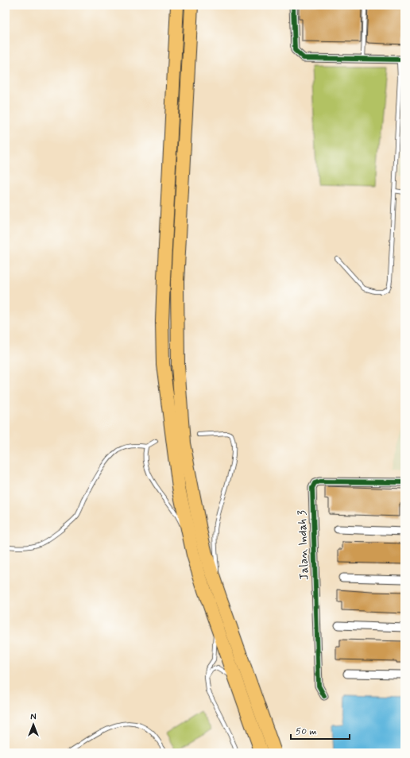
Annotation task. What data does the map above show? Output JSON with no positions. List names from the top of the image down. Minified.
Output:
{"streets":{"street":["Jalan Indah 3"]},"scale_bar":"50 m","north":"top"}
